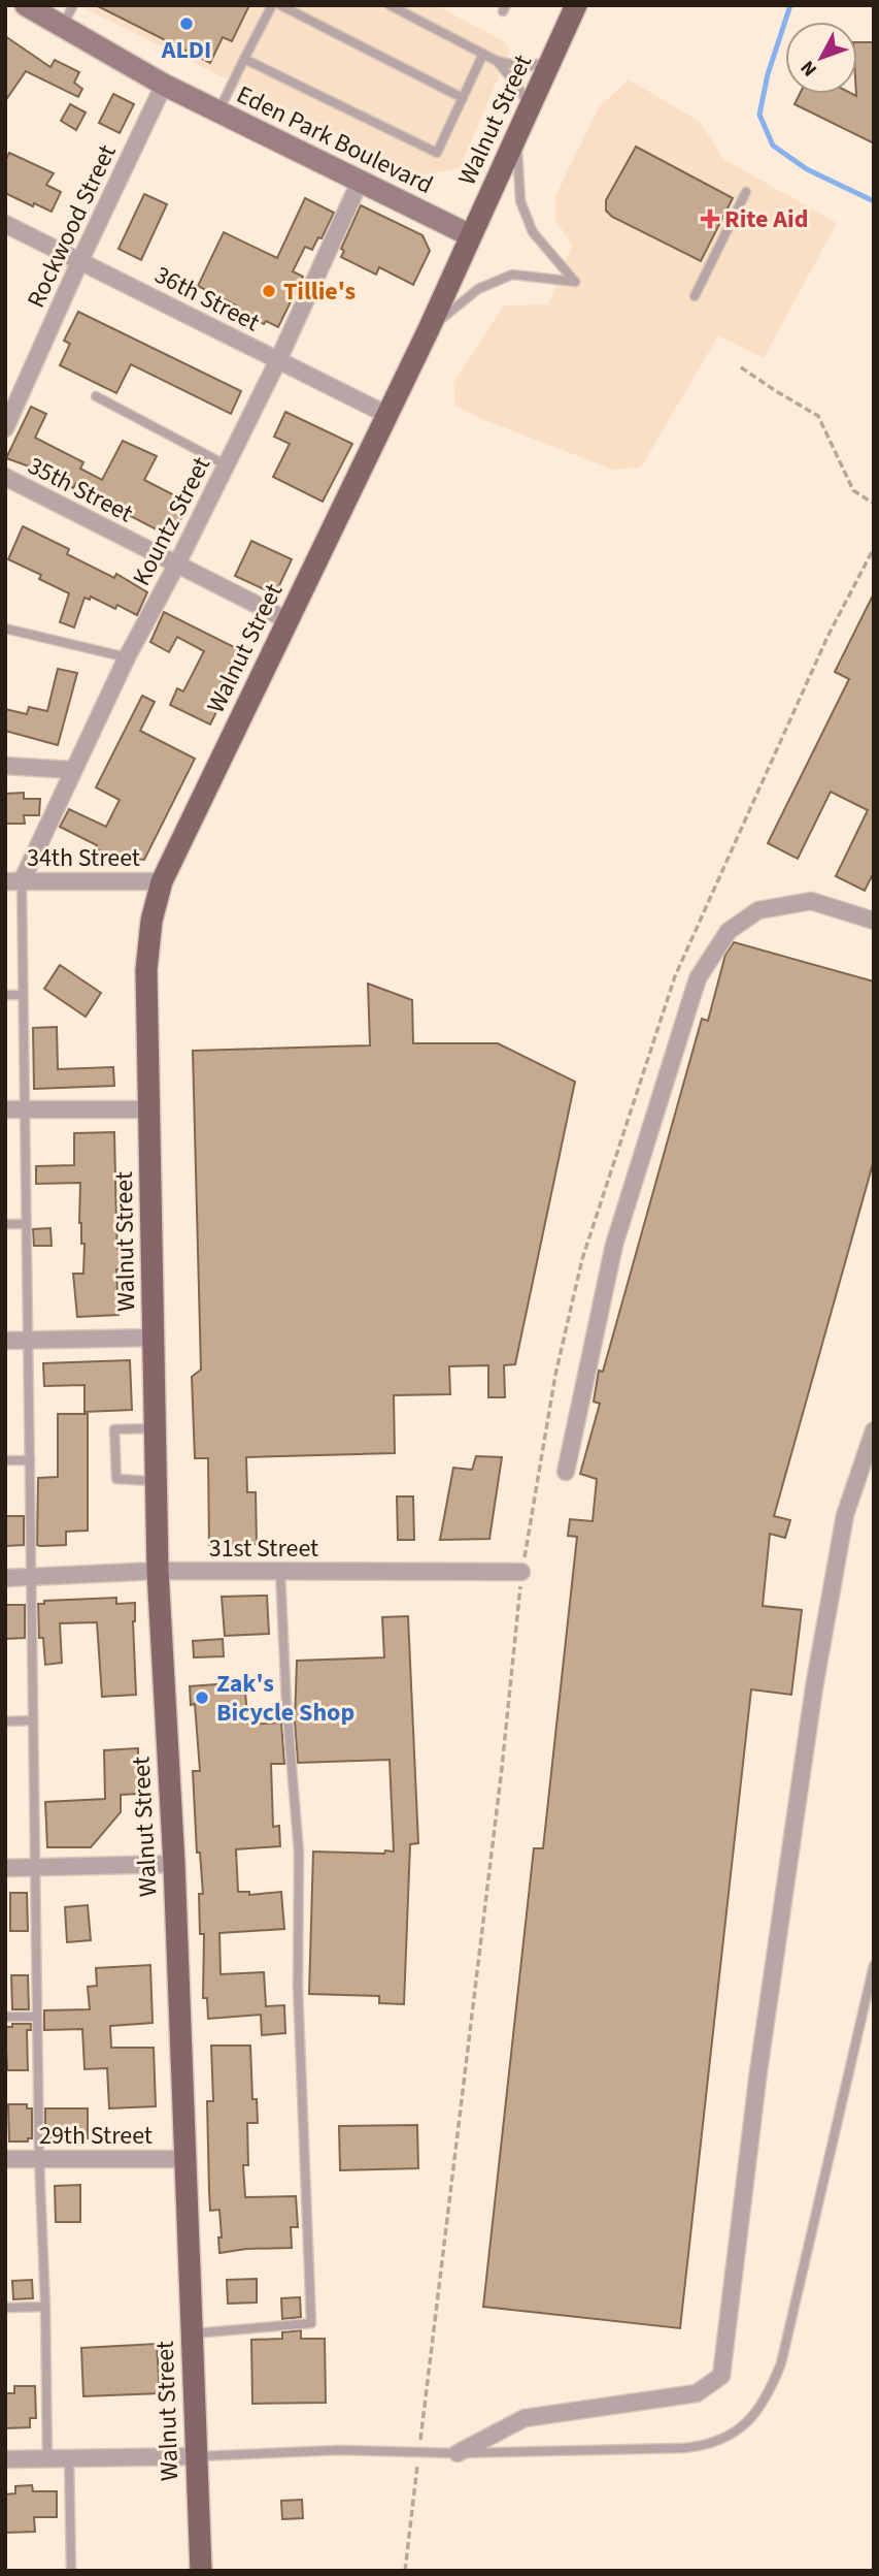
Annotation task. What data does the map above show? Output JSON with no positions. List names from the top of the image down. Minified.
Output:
{"streets":{"main road":["Walnut Street","Eden Park Boulevard"],"street":["Rockwood Street","36th Street","35th Street","Kountz Street","34th Street","31st Street","29th Street"]},"crossings":[["Walnut Street","Eden Park Boulevard"],["Walnut Street","36th Street"],["Walnut Street","35th Street"],["Walnut Street","34th Street"],["Walnut Street","31st Street"],["Walnut Street","29th Street"],["Eden Park Boulevard","Rockwood Street"],["Eden Park Boulevard","Kountz Street"],["Rockwood Street","36th Street"],["36th Street","Kountz Street"],["35th Street","Kountz Street"],["Kountz Street","34th Street"]],"places":{"other":["ALDI","Tillie's","Zak's Bicycle Shop"],"health":["Rite Aid"]},"north":"bottom left"}
